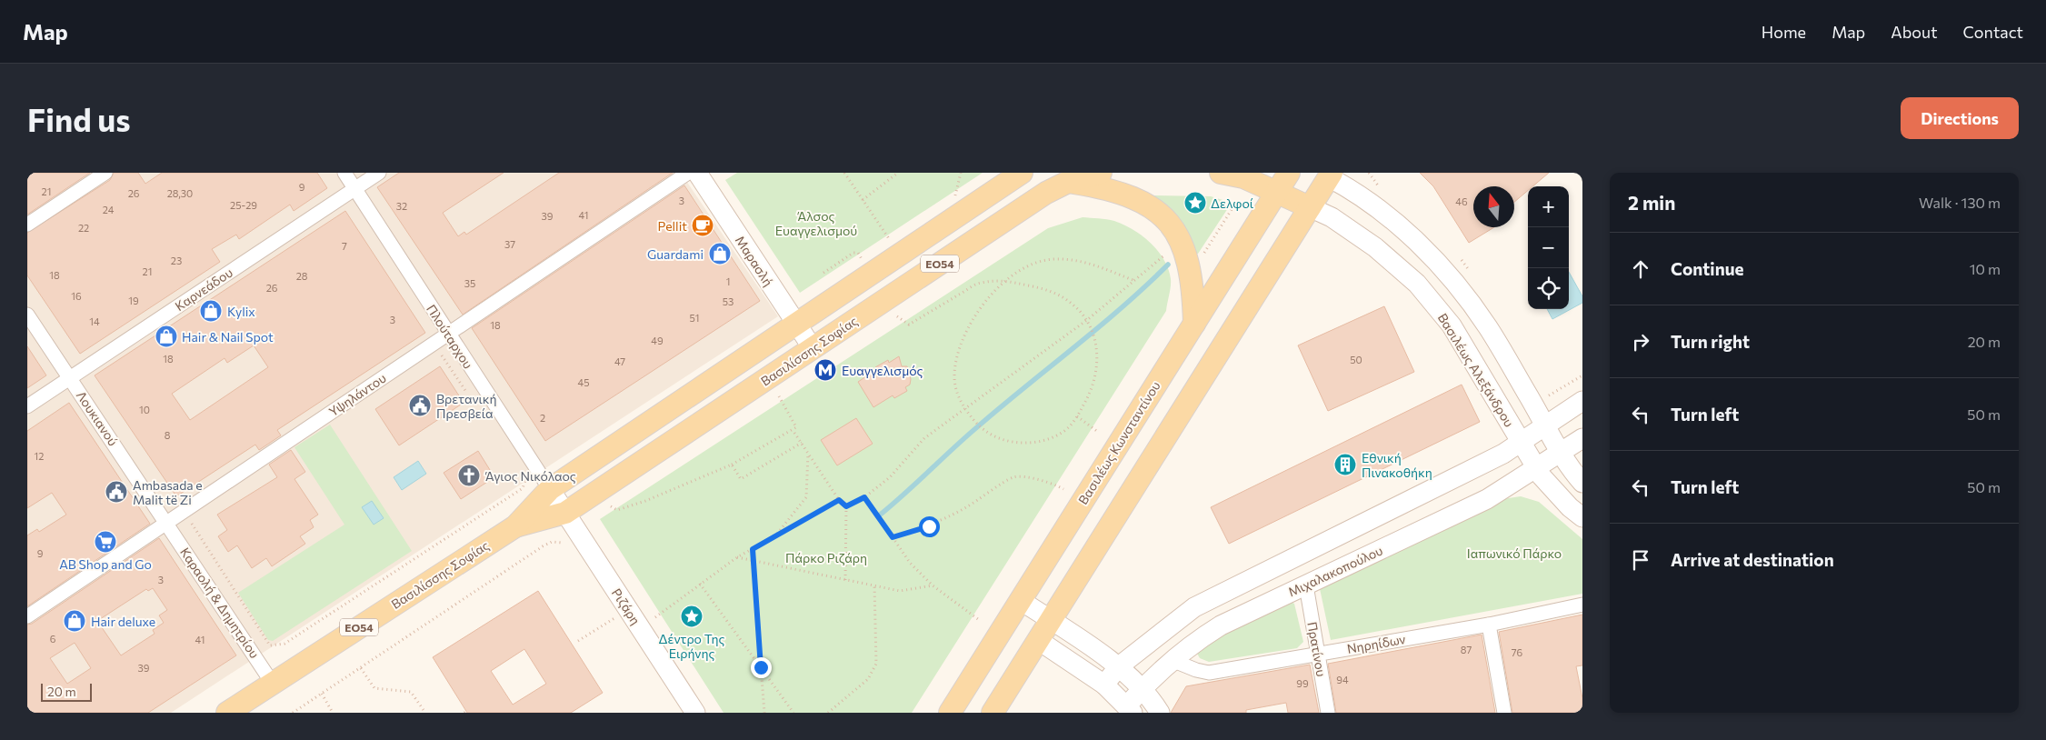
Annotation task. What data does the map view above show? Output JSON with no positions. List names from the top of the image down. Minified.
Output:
{"streets":{"main road":["Μαρασλή","ΕΟ54","Βασιλίσσης Σοφίας","Βασιλέως Αλεξάνδρου","Βασιλέως Κωνσταντίνου","Μιχαλακοπούλου","Ριζάρη"],"street":["Καρνεάδου","Πλούταρχου","Υψηλάντου","Λουκιανού","Καραολή & Δημητρίου","Νηρηίδων","Πρατίνου"]},"crossings":[["Μαρασλή","Βασιλίσσης Σοφίας"],["Καρνεάδου","Πλούταρχου"],["Καρνεάδου","Λουκιανού"],["Πλούταρχου","Βασιλίσσης Σοφίας"],["Πλούταρχου","Υψηλάντου"],["Πλούταρχου","Ριζάρη"],["Βασιλίσσης Σοφίας","Καραολή & Δημητρίου"],["Βασιλίσσης Σοφίας","Ριζάρη"],["Βασιλέως Αλεξάνδρου","Μιχαλακοπούλου"],["Υψηλάντου","Λουκιανού"],["Υψηλάντου","Καραολή & Δημητρίου"],["Λουκιανού","Καραολή & Δημητρίου"],["Μιχαλακοπούλου","Νηρηίδων"],["Μιχαλακοπούλου","Πρατίνου"],["Νηρηίδων","Πρατίνου"]],"parks":["Άλσος Ευαγγελισμού","Ιαπωνικό Πάρκο","Πάρκο Ριζάρη"],"places":{"place":["Δελφοί","Δέντρο Της Ειρήνης"],"cafe":["Pellit"],"shop":["Guardami","Kylix","Hair & Nail Spot","Hair deluxe"],"metro station":["Ευαγγελισμός"],"public building":["Βρετανική Πρεσβεία","Ambasada e Malit të Zi"],"building":["Εθνική Πινακοθήκη"],"church":["Άγιος Νικόλαος"],"supermarket":["AB Shop and Go"]},"house_numbers":["9","21","26","28,30","3","46","25-29","32","24","41","39","22","37","7","23","21","18","28","1","35","26","16","19","53","51","3","14","18","49","18","50","47","45","10","2","8","12","9","3","6","41","87","76","39","94","99"],"scale_bar":"20 m","north":"top","page":{"header":"Map","nav":["Home","Map","About","Contact"],"buttons":"Directions","title":"Find us","heading":["2 min","Walk · 130 m"],"map_buttons":["+","−"],"list":[["Continue","10 m"],["Turn right","20 m"],["Turn left","50 m"],["Turn left","50 m"],"Arrive at destination"],"scale":"20 m"}}
